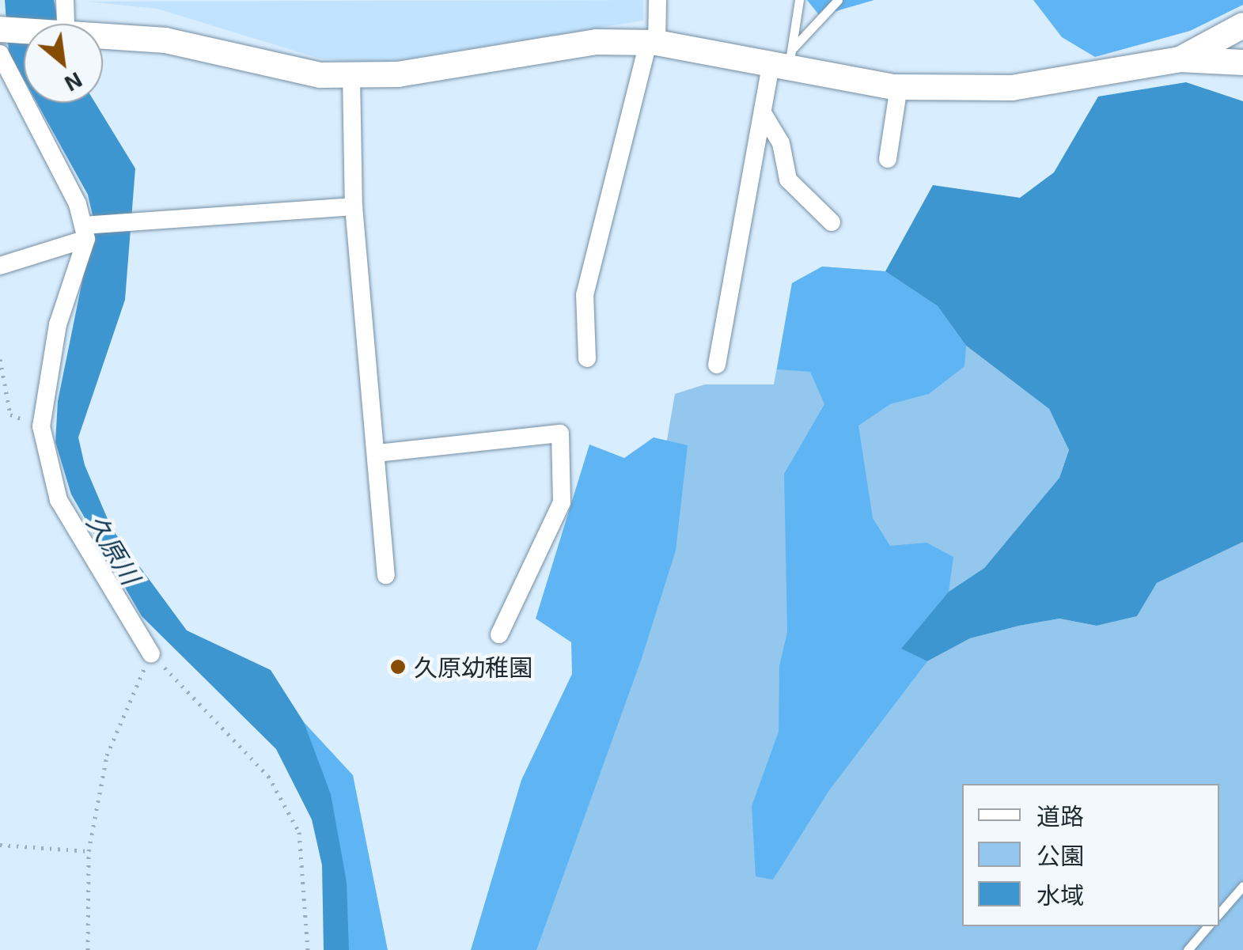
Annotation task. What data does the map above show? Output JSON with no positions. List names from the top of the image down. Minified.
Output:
{"water":["久原川"],"places":["久原幼稚園"],"legend":["道路","公園","水域"],"north":"bottom right"}
